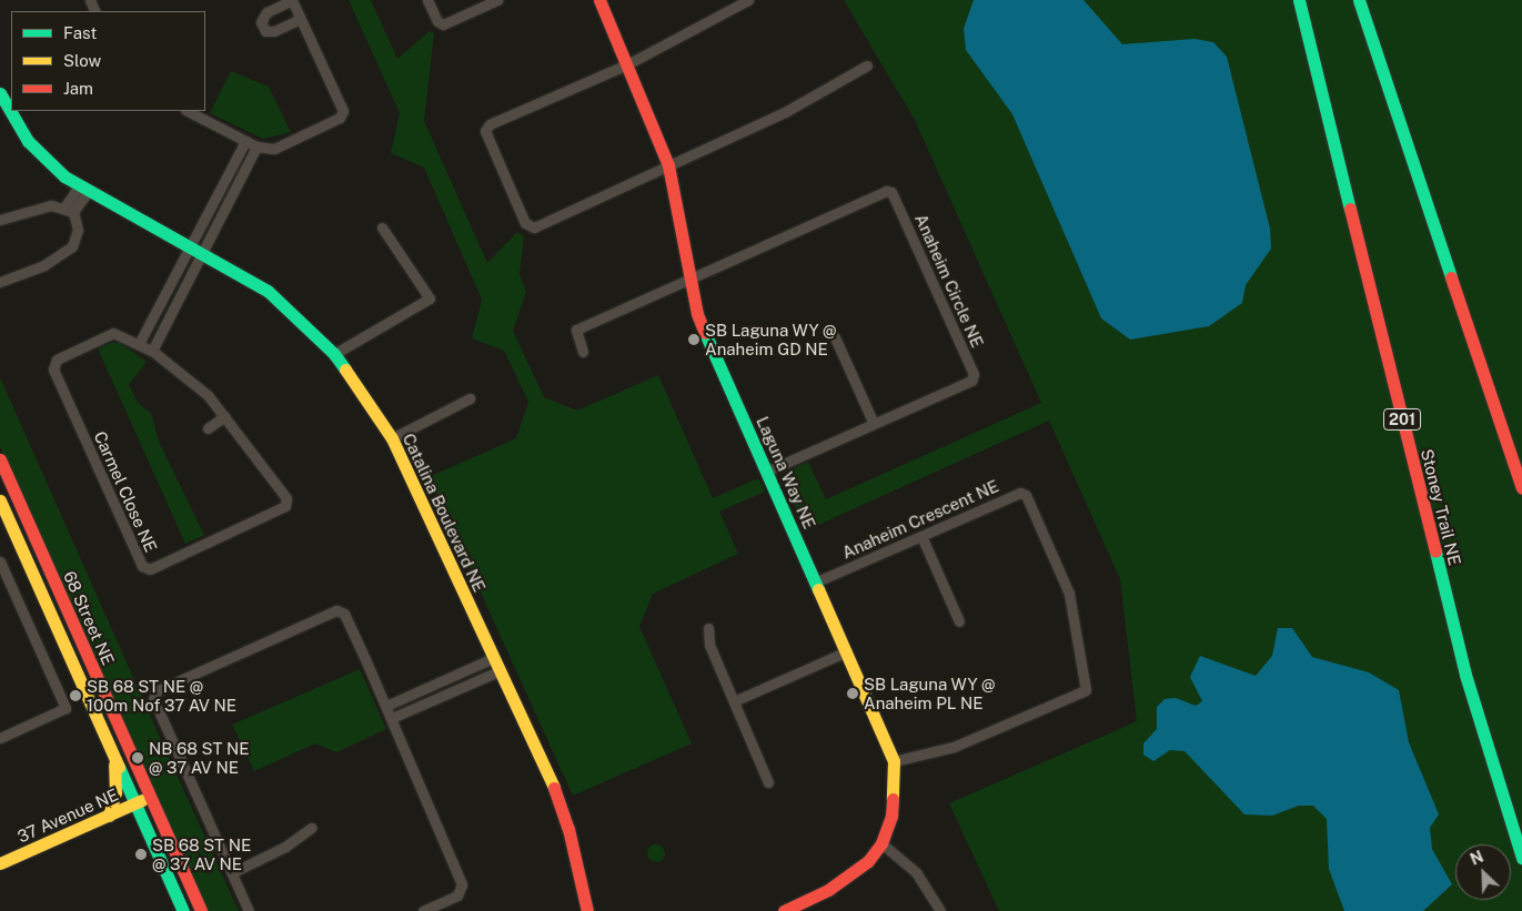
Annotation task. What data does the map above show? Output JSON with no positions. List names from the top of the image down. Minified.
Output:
{"streets":{"main road":["201","Laguna Way NE","Stoney Trail NE","Catalina Boulevard NE","68 Street NE","37 Avenue NE"],"street":["Anaheim Circle NE","Carmel Close NE","Anaheim Crescent NE"]},"crossings":[["Anaheim Circle NE","Laguna Way NE"],["Laguna Way NE","Anaheim Crescent NE"],["68 Street NE","37 Avenue NE"]],"places":["SB Laguna WY @ Anaheim GD NE","SB Laguna WY @ Anaheim PL NE","SB 68 ST NE @ 100m Nof 37 AV NE","NB 68 ST NE @ 37 AV NE","SB 68 ST NE @ 37 AV NE"],"legend":["Fast","Slow","Jam"],"north":"top left"}
